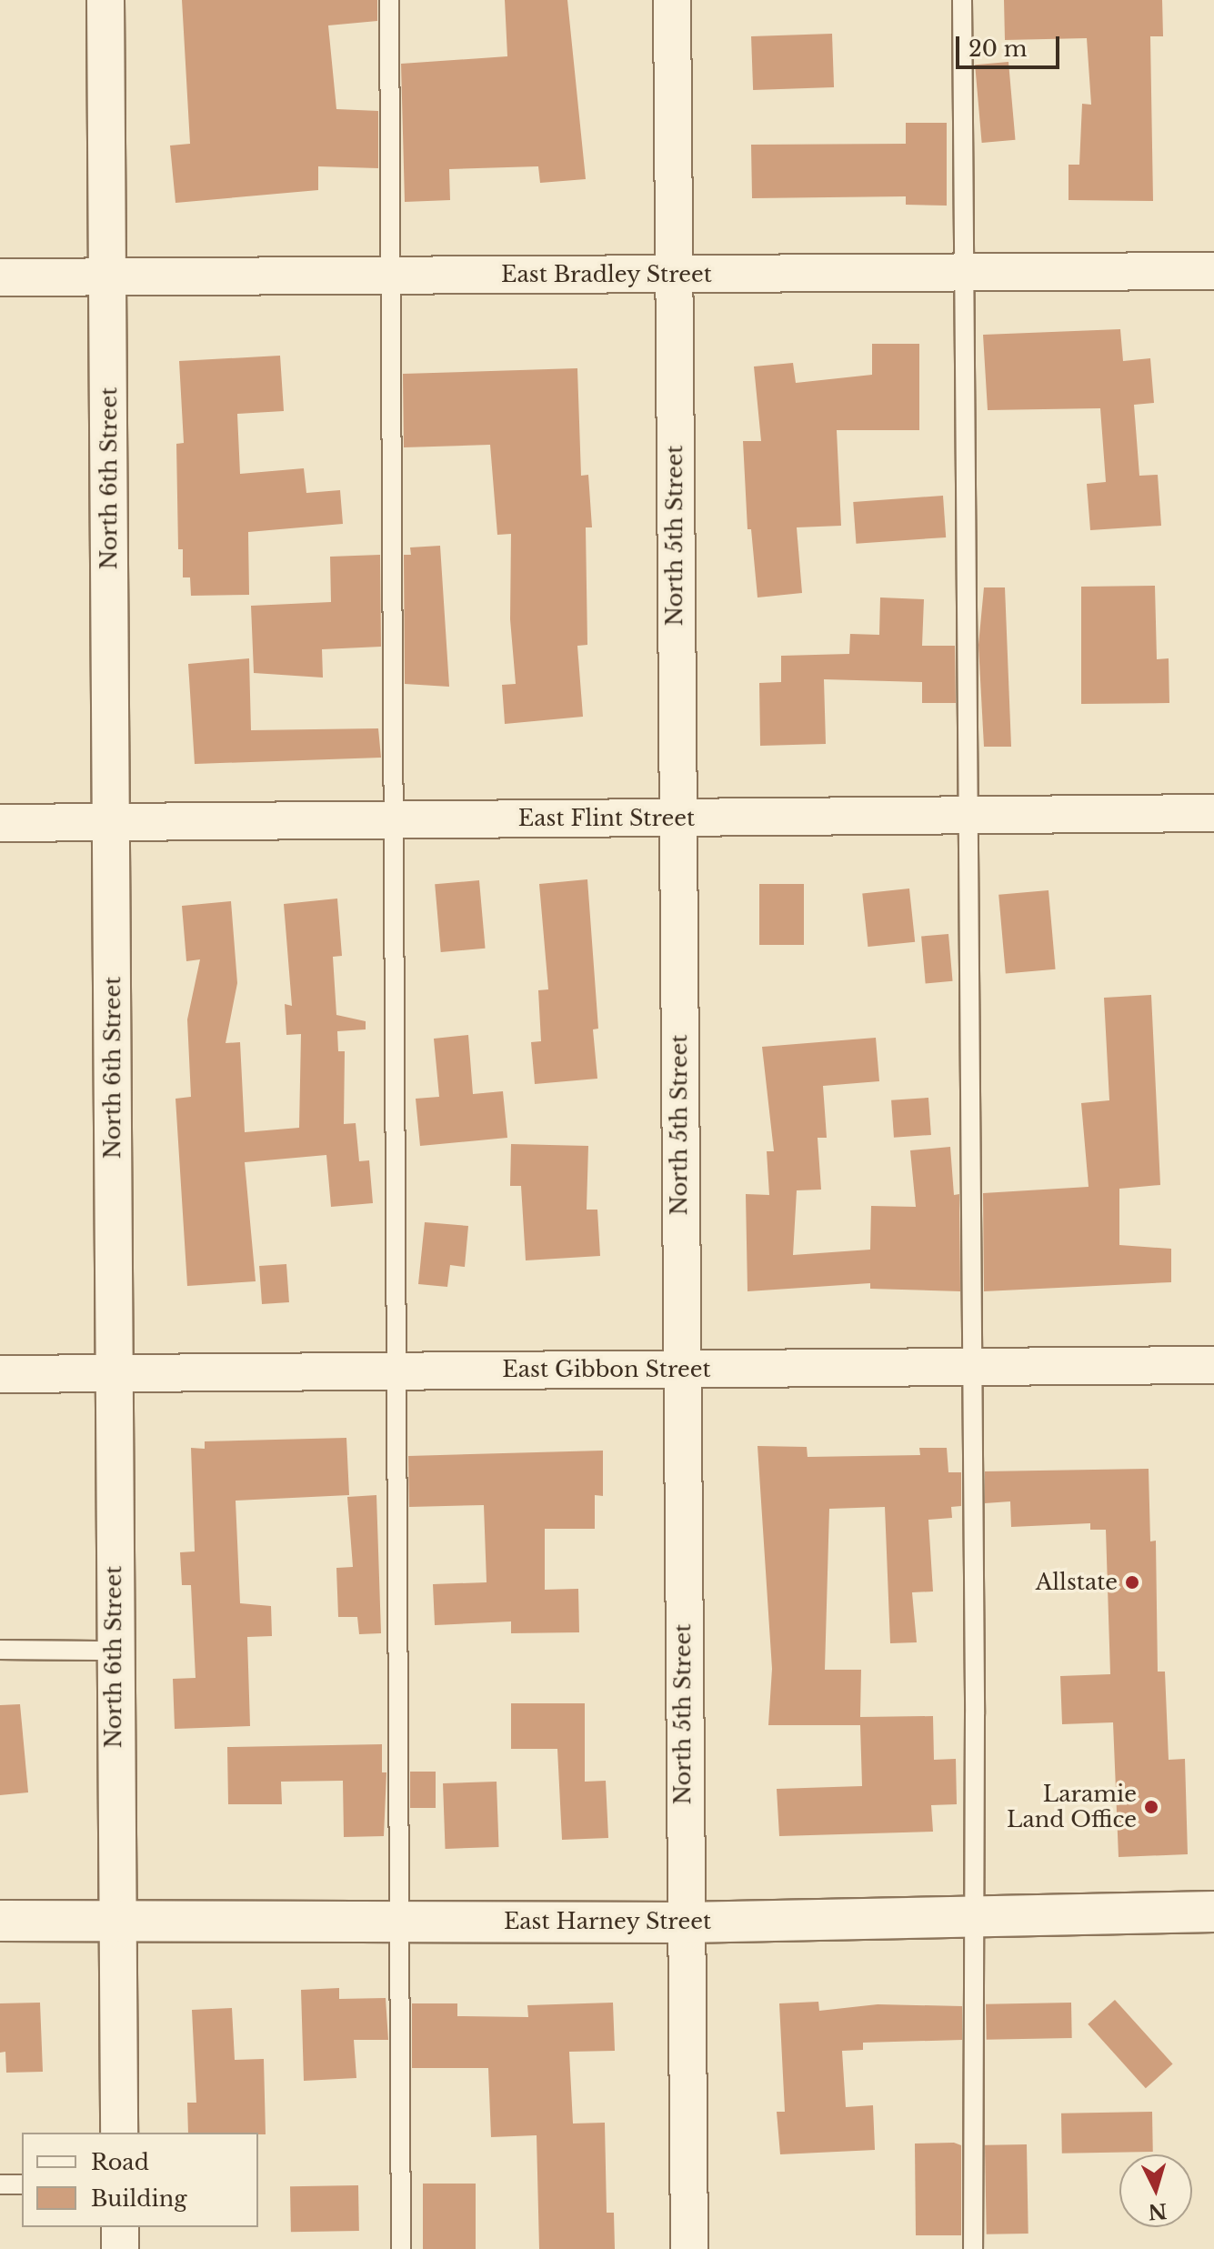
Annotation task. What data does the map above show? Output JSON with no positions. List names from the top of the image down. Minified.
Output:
{"streets":{"main road":["East Harney Street"],"street":["East Bradley Street","North 6th Street","North 5th Street","East Flint Street","East Gibbon Street"]},"crossings":[["East Bradley Street","North 6th Street"],["East Bradley Street","North 5th Street"],["North 6th Street","East Flint Street"],["North 6th Street","East Gibbon Street"],["North 6th Street","East Harney Street"],["North 5th Street","East Flint Street"],["North 5th Street","East Gibbon Street"],["North 5th Street","East Harney Street"]],"places":["Allstate","Laramie Land Office"],"legend":["Road","Building"],"scale_bar":"20 m","north":"bottom"}
